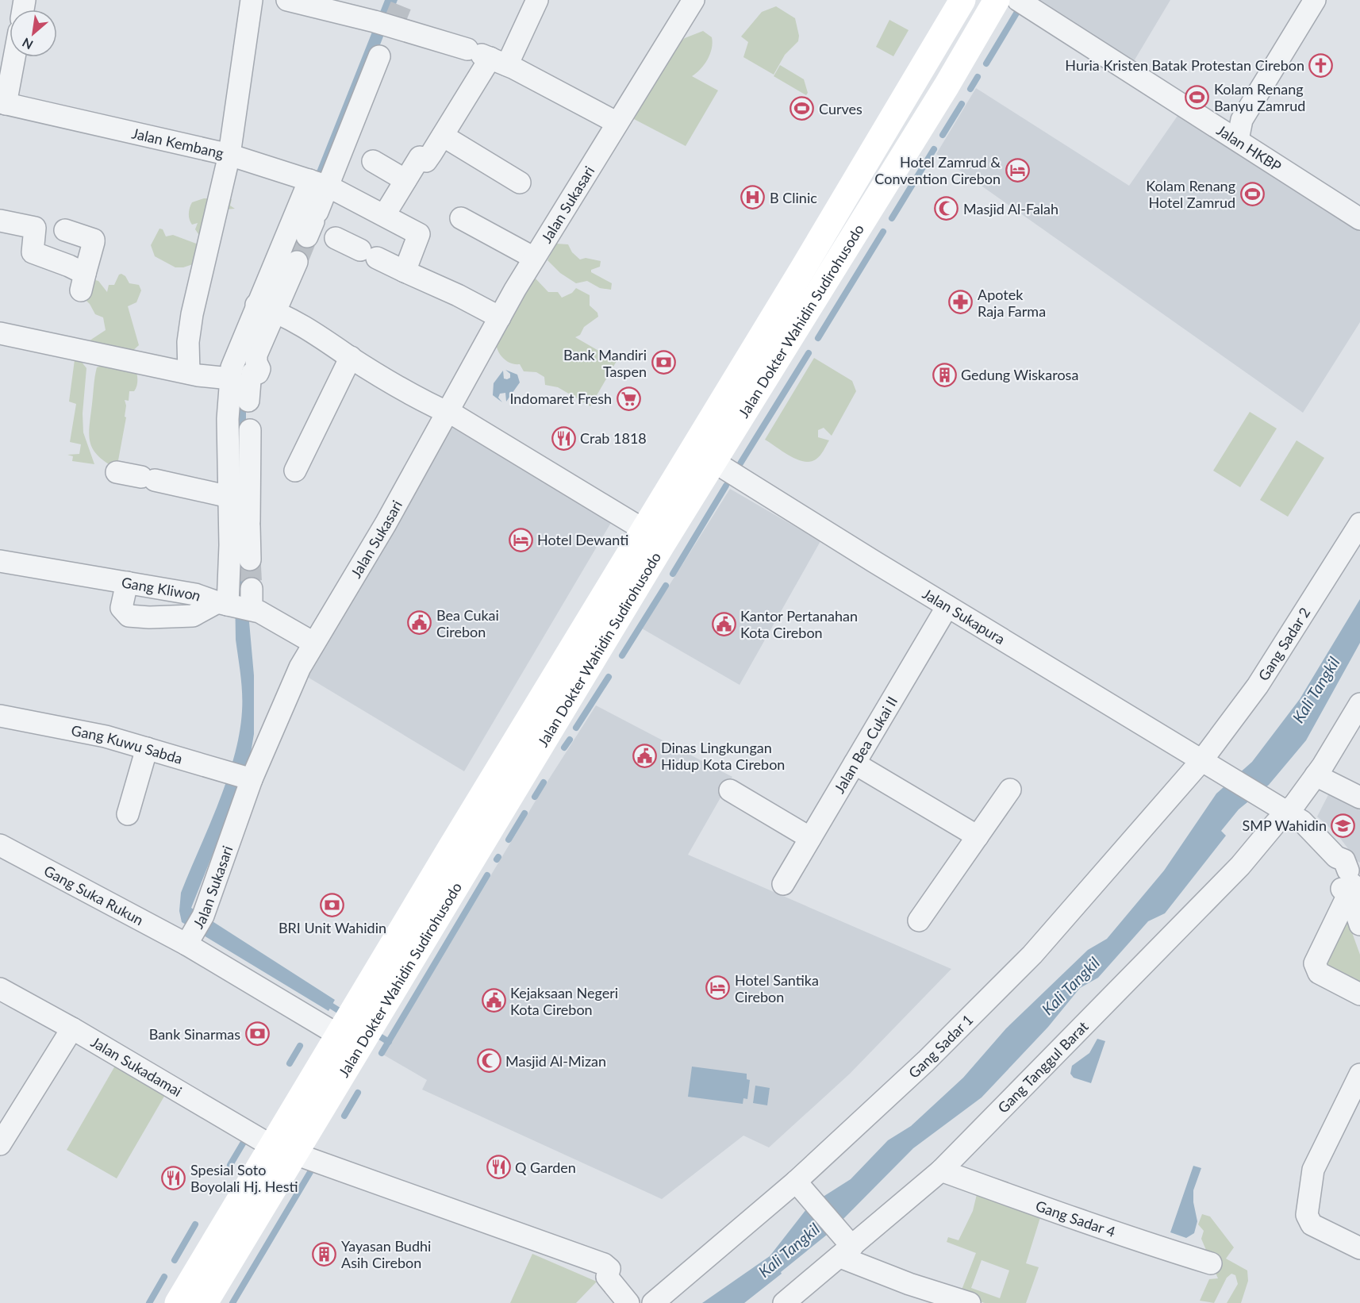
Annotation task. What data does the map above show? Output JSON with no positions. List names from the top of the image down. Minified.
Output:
{"streets":{"main road":["Jalan Dokter Wahidin Sudirohusodo"],"street":["Jalan Kembang","Jalan HKBP","Jalan Sukasari","Gang Kliwon","Jalan Sukapura","Gang Sadar 2","Gang Kuwu Sabda","Jalan Bea Cukai II","Gang Suka Rukun","Gang Sadar 1","Jalan Sukadamai","Gang Tanggul Barat","Gang Sadar 4"]},"crossings":[["Jalan Sukasari","Jalan Dokter Wahidin Sudirohusodo"],["Jalan Sukasari","Gang Kliwon"],["Jalan Sukasari","Gang Kuwu Sabda"],["Jalan Sukasari","Gang Suka Rukun"],["Jalan Dokter Wahidin Sudirohusodo","Jalan Sukapura"],["Jalan Dokter Wahidin Sudirohusodo","Jalan Sukadamai"],["Jalan Sukapura","Gang Sadar 2"],["Jalan Sukapura","Jalan Bea Cukai II"],["Jalan Sukapura","Gang Sadar 1"],["Jalan Sukapura","Gang Tanggul Barat"],["Gang Sadar 2","Gang Sadar 1"],["Gang Tanggul Barat","Gang Sadar 4"]],"water":["Kali Tangkil"],"places":{"church":["Huria Kristen Batak Protestan Cirebon"],"sports":["Kolam Renang Banyu Zamrud","Curves","Kolam Renang Hotel Zamrud"],"hotel":["Hotel Zamrud & Convention Cirebon","Hotel Dewanti","Hotel Santika Cirebon"],"hospital":["B Clinic"],"mosque":["Masjid Al-Falah","Masjid Al-Mizan"],"pharmacy":["Apotek Raja Farma"],"bank":["Bank Mandiri Taspen","BRI Unit Wahidin","Bank Sinarmas"],"building":["Gedung Wiskarosa","Yayasan Budhi Asih Cirebon"],"supermarket":["Indomaret Fresh"],"restaurant":["Crab 1818","Q Garden","Spesial Soto Boyolali Hj. Hesti"],"public building":["Bea Cukai Cirebon","Kantor Pertanahan Kota Cirebon","Dinas Lingkungan Hidup Kota Cirebon","Kejaksaan Negeri Kota Cirebon"],"school or university":["SMP Wahidin"]},"north":"bottom left"}
